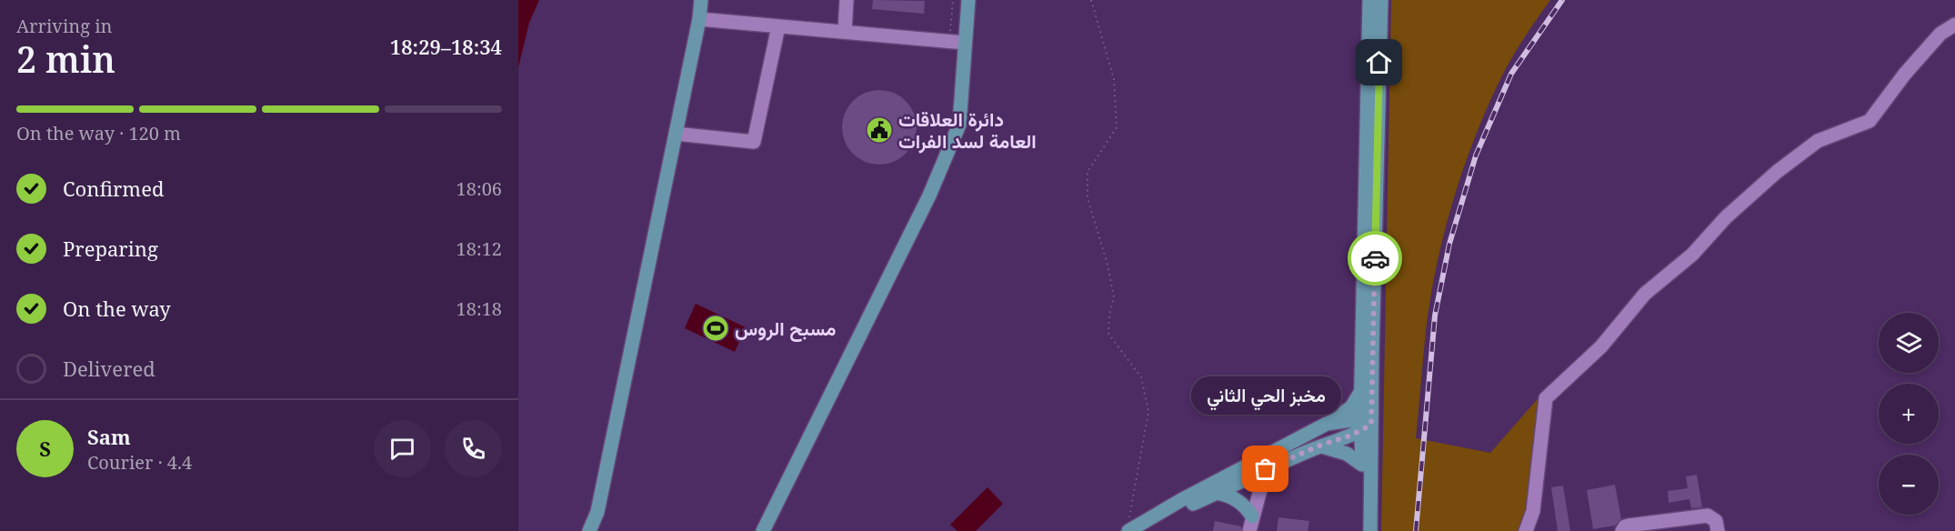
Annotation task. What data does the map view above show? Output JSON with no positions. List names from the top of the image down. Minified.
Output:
{"places":{"public building":["دائرة العلاقات العامة لسد الفرات"],"sports":["مسبح الروس"],"other":["مخبز الحي الثاني"]},"page":{"heading":["2 min","Arriving in","18:29–18:34"],"panel":["Sam","Courier · 4.4"],"bar":"On the way · 120 m","list":[["Confirmed","18:06"],["Preparing","18:12"],["On the way","18:18"],"Delivered"],"map_buttons":["+","−"],"bubble":"مخبز الحي الثاني","round":"S"}}
